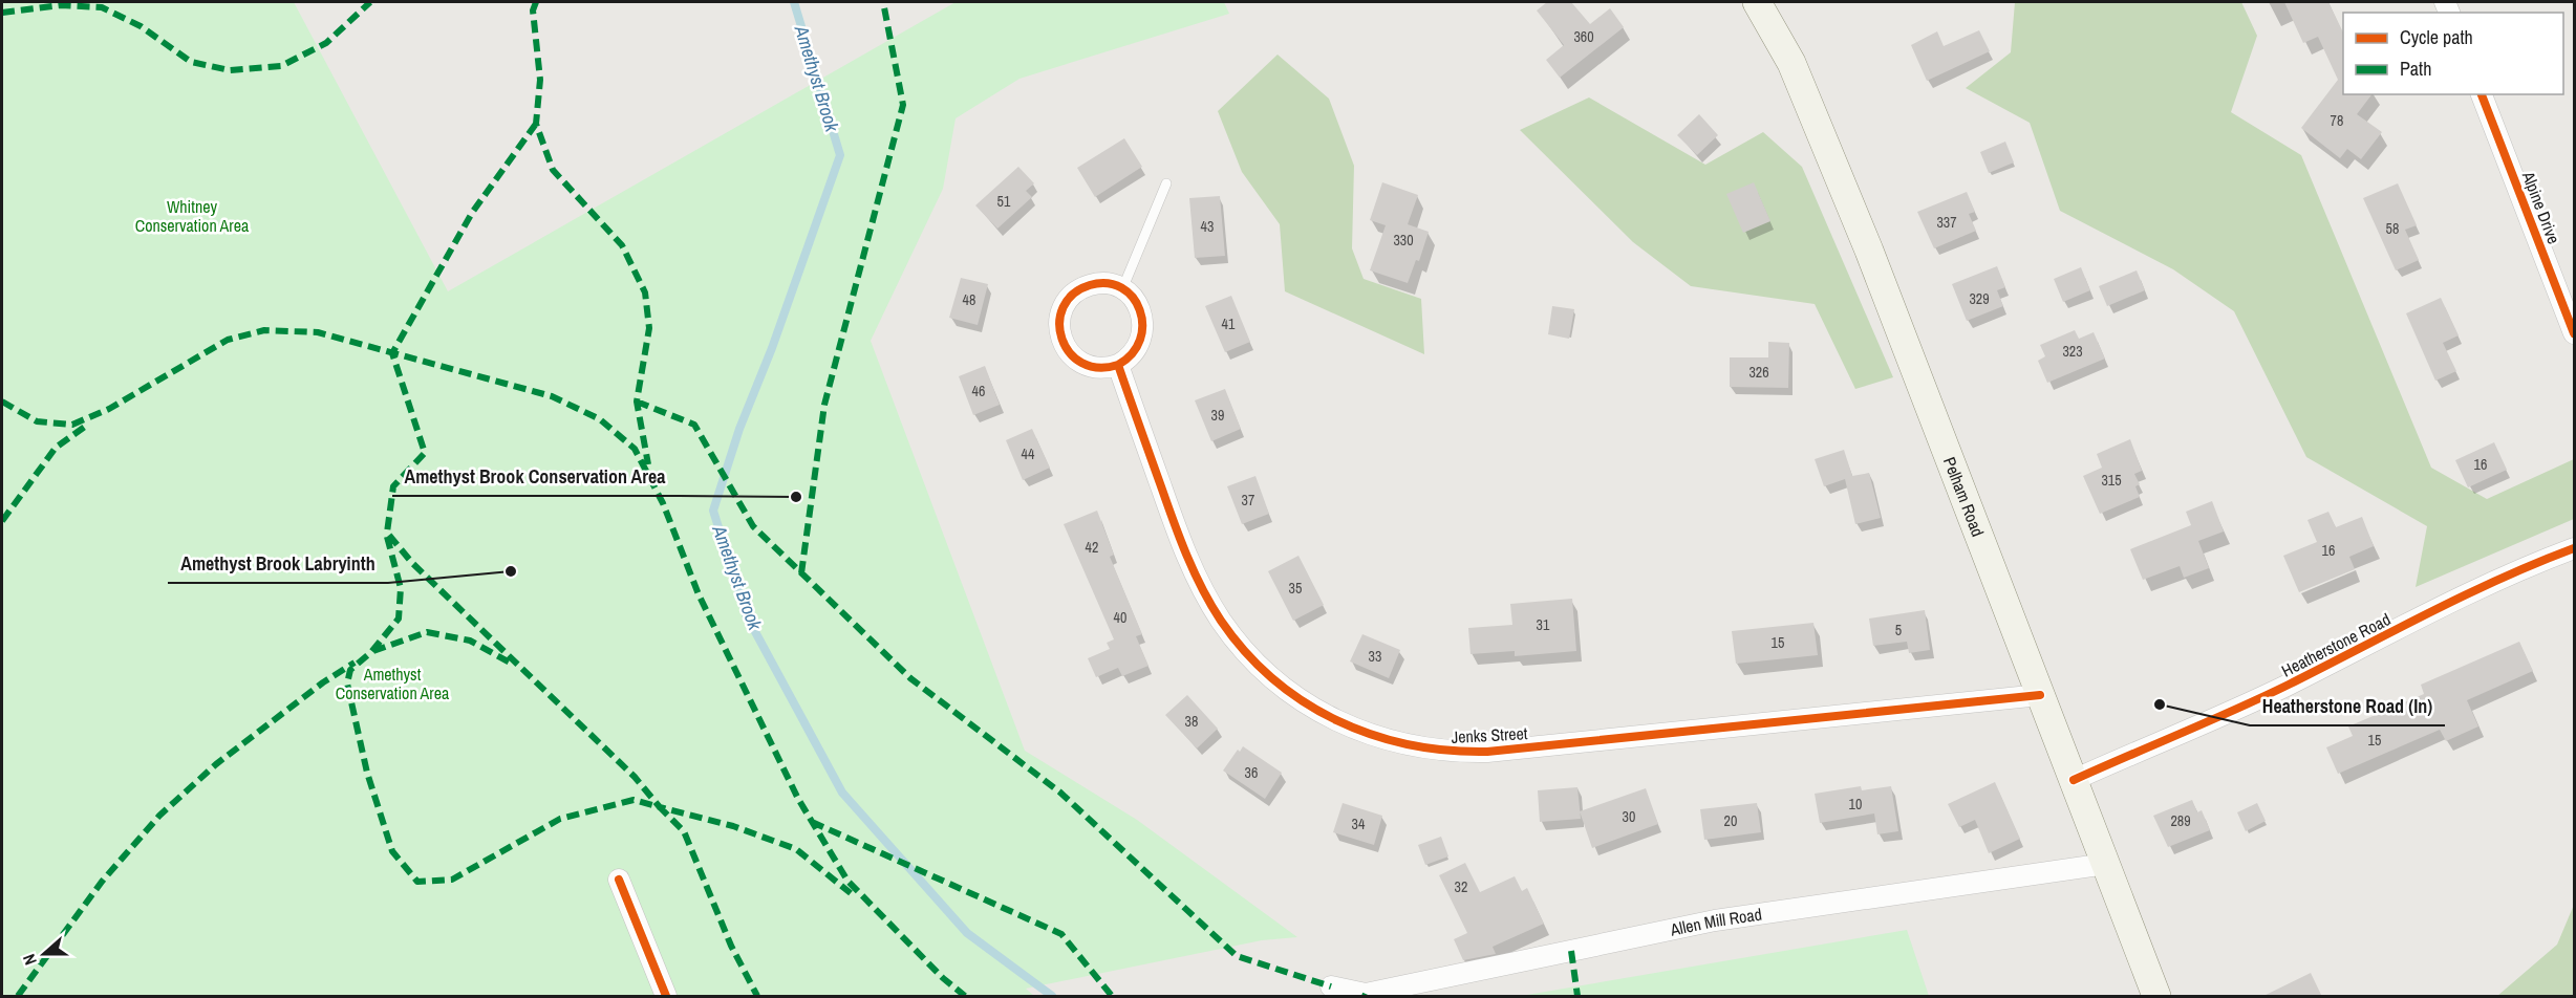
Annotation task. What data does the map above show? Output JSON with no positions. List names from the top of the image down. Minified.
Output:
{"streets":{"main road":["Pelham Road"],"street":["Alpine Drive","Heatherstone Road","Jenks Street","Allen Mill Road"]},"crossings":[["Pelham Road","Heatherstone Road"],["Pelham Road","Jenks Street"],["Pelham Road","Allen Mill Road"]],"water":["Amethyst Brook"],"parks":["Whitney Conservation Area","Amethyst Conservation Area"],"places":["Amethyst Brook Conservation Area","Amethyst Brook Labryinth","Heatherstone Road (In)"],"house_numbers":["360","78","51","337","43","58","330","329","48","41","323","326","46","39","44","16","315","37","42","16","35","40","31","5","15","33","38","15","36","10","30","20","289","34","32"],"legend":["Cycle path","Path"],"north":"left"}
